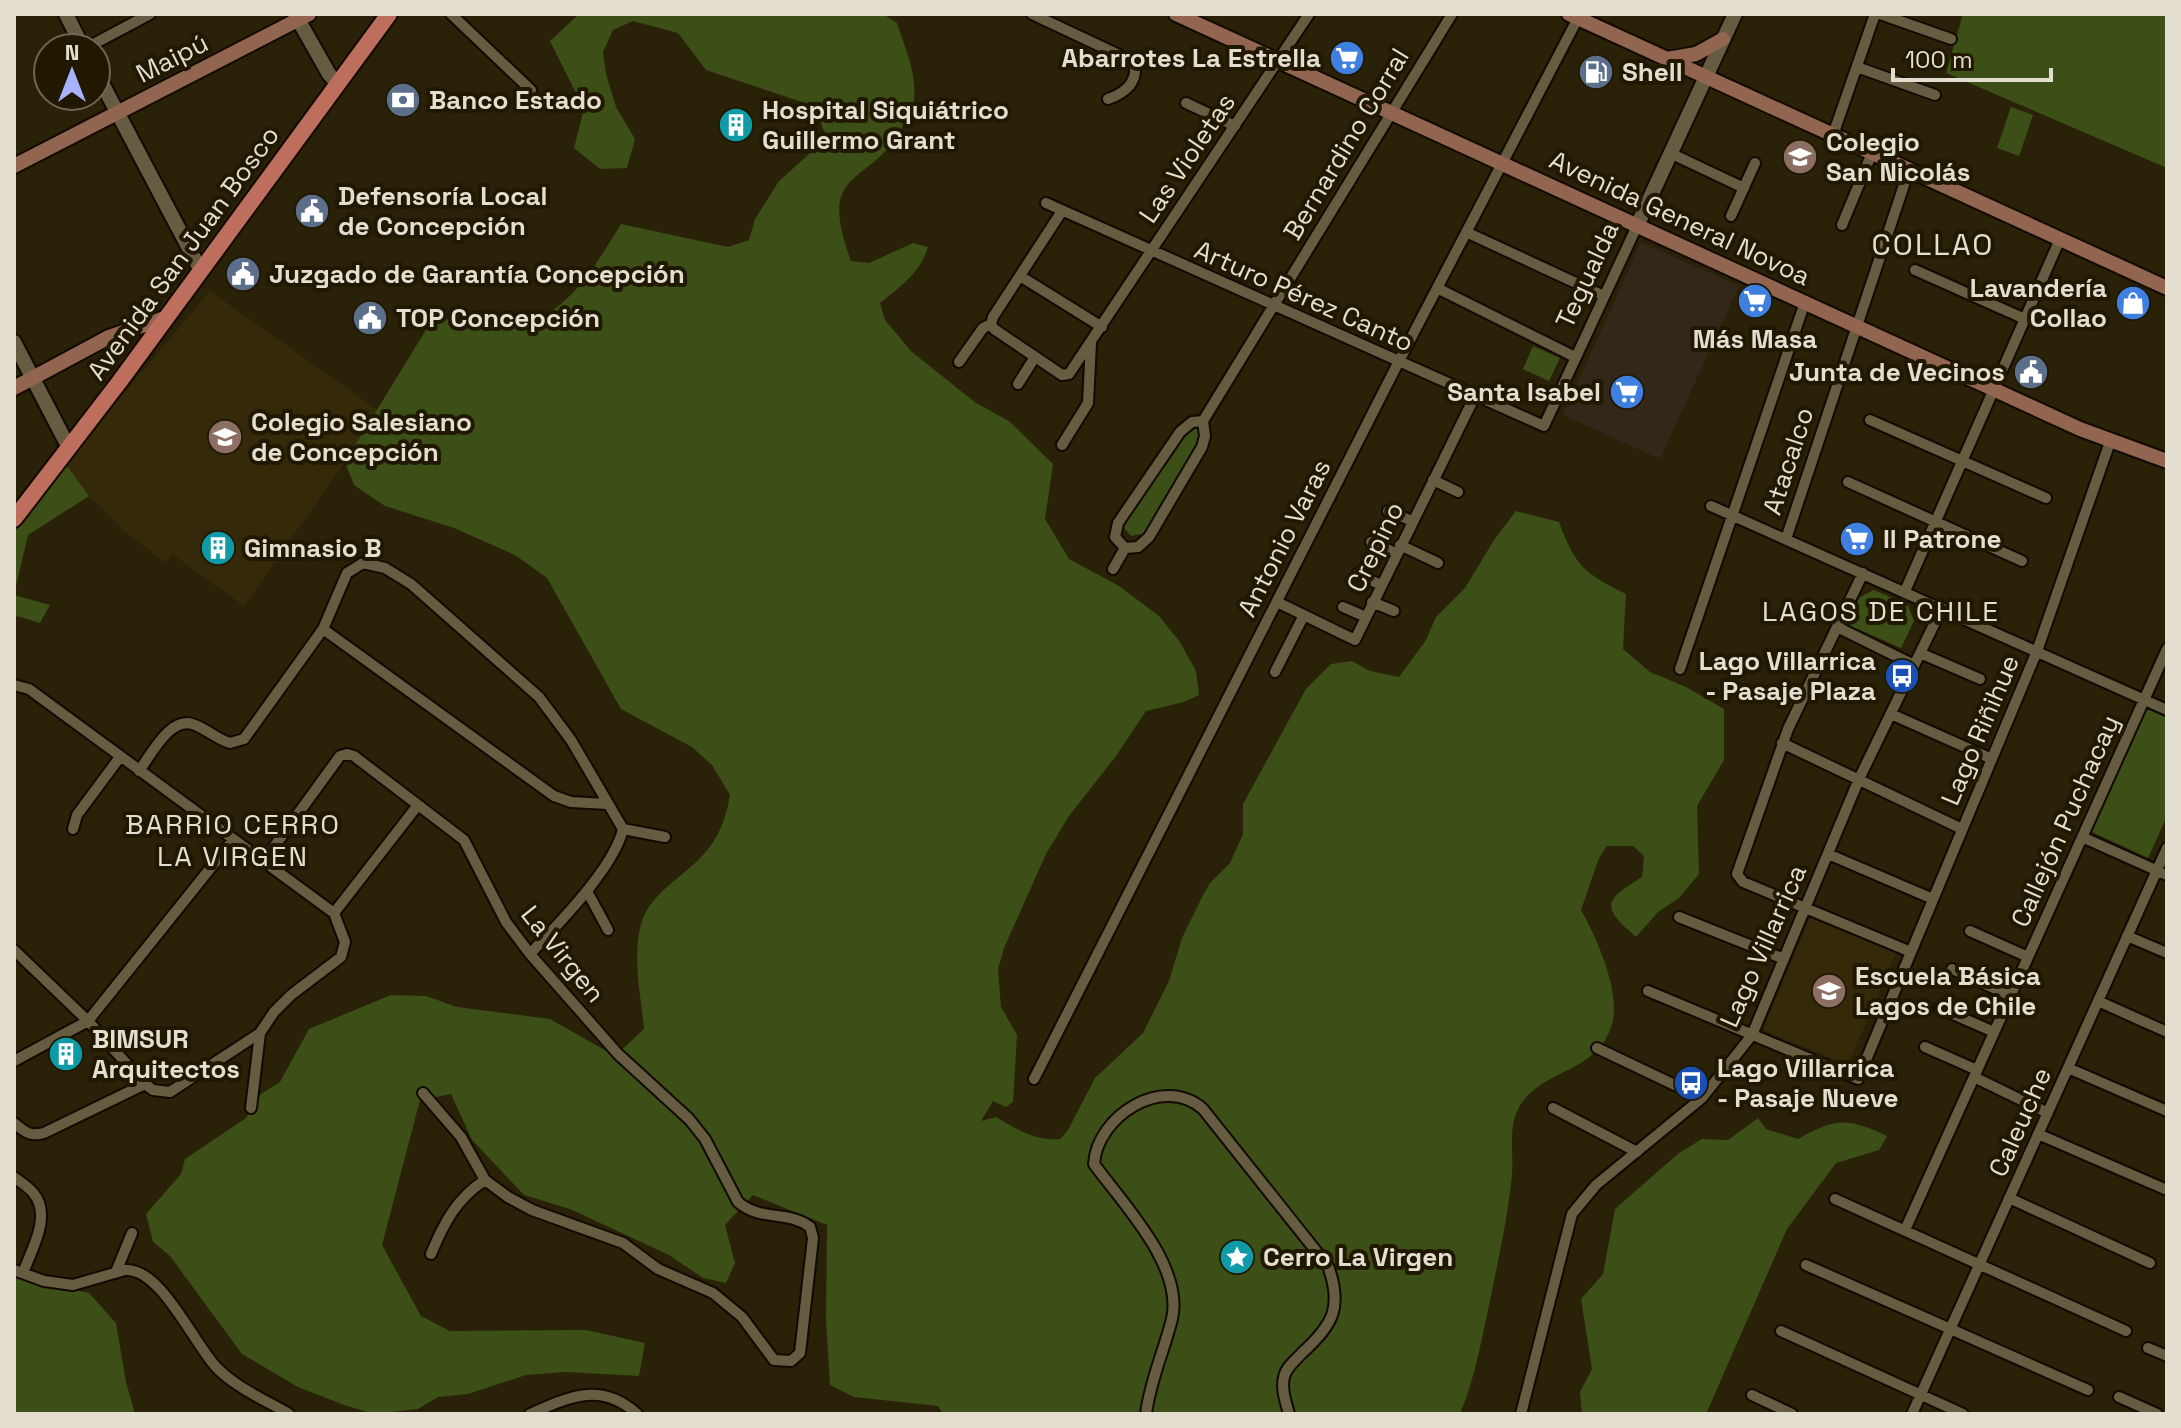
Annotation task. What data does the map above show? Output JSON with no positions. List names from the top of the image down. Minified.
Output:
{"streets":{"main road":["Maipú","Avenida General Novoa","Avenida San Juan Bosco"],"street":["Bernardino Corral","Las Violetas","Tegualda","Arturo Pérez Canto","Atacalco","Antonio Varas","Crepino","Lago Riñihue","Callejón Puchacay","Lago Villarrica","La Virgen","Caleuche"]},"crossings":[["Bernardino Corral","Avenida General Novoa"],["Bernardino Corral","Arturo Pérez Canto"],["Las Violetas","Avenida General Novoa"],["Las Violetas","Arturo Pérez Canto"],["Avenida General Novoa","Tegualda"],["Avenida General Novoa","Atacalco"],["Avenida General Novoa","Antonio Varas"],["Avenida General Novoa","Lago Riñihue"],["Tegualda","Arturo Pérez Canto"],["Arturo Pérez Canto","Antonio Varas"],["Arturo Pérez Canto","Crepino"],["Antonio Varas","Crepino"],["Lago Riñihue","Lago Villarrica"]],"districts":["COLLAO","LAGOS DE CHILE","BARRIO CERRO LA VIRGEN"],"places":{"supermarket":["Abarrotes La Estrella","Más Masa","Santa Isabel","Il Patrone"],"fuel station":["Shell"],"bank":["Banco Estado"],"building":["Hospital Siquiátrico Guillermo Grant","Gimnasio B","BIMSUR Arquitectos"],"school or university":["Colegio San Nicolás","Colegio Salesiano de Concepción","Escuela Básica Lagos de Chile"],"public building":["Defensoría Local de Concepción","Juzgado de Garantía Concepción","TOP Concepción","Junta de Vecinos"],"shop":["Lavandería Collao"],"bus stop":["Lago Villarrica - Pasaje Plaza","Lago Villarrica - Pasaje Nueve"],"place":["Cerro La Virgen"]},"scale_bar":"100 m","north":"top"}
